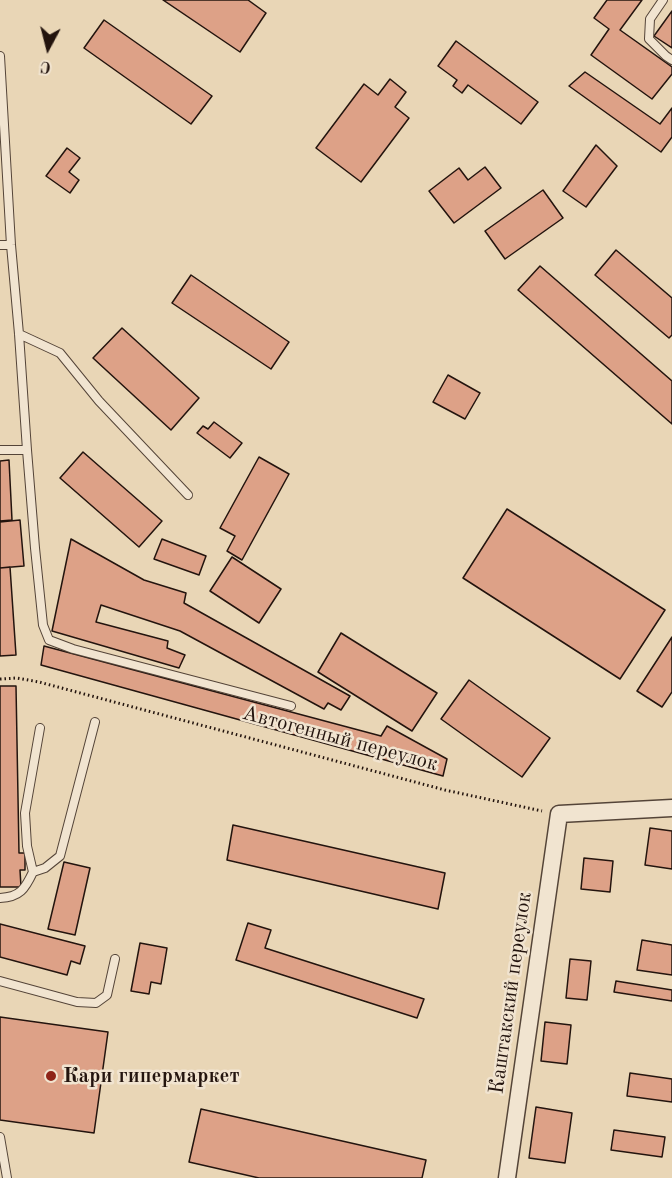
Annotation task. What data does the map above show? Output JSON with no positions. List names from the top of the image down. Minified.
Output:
{"streets":{"street":["Каштакский переулок"],"path":["Автогенный переулок"]},"crossings":[["Автогенный переулок","Каштакский переулок"]],"places":["Кари гипермаркет"],"north":"bottom"}
